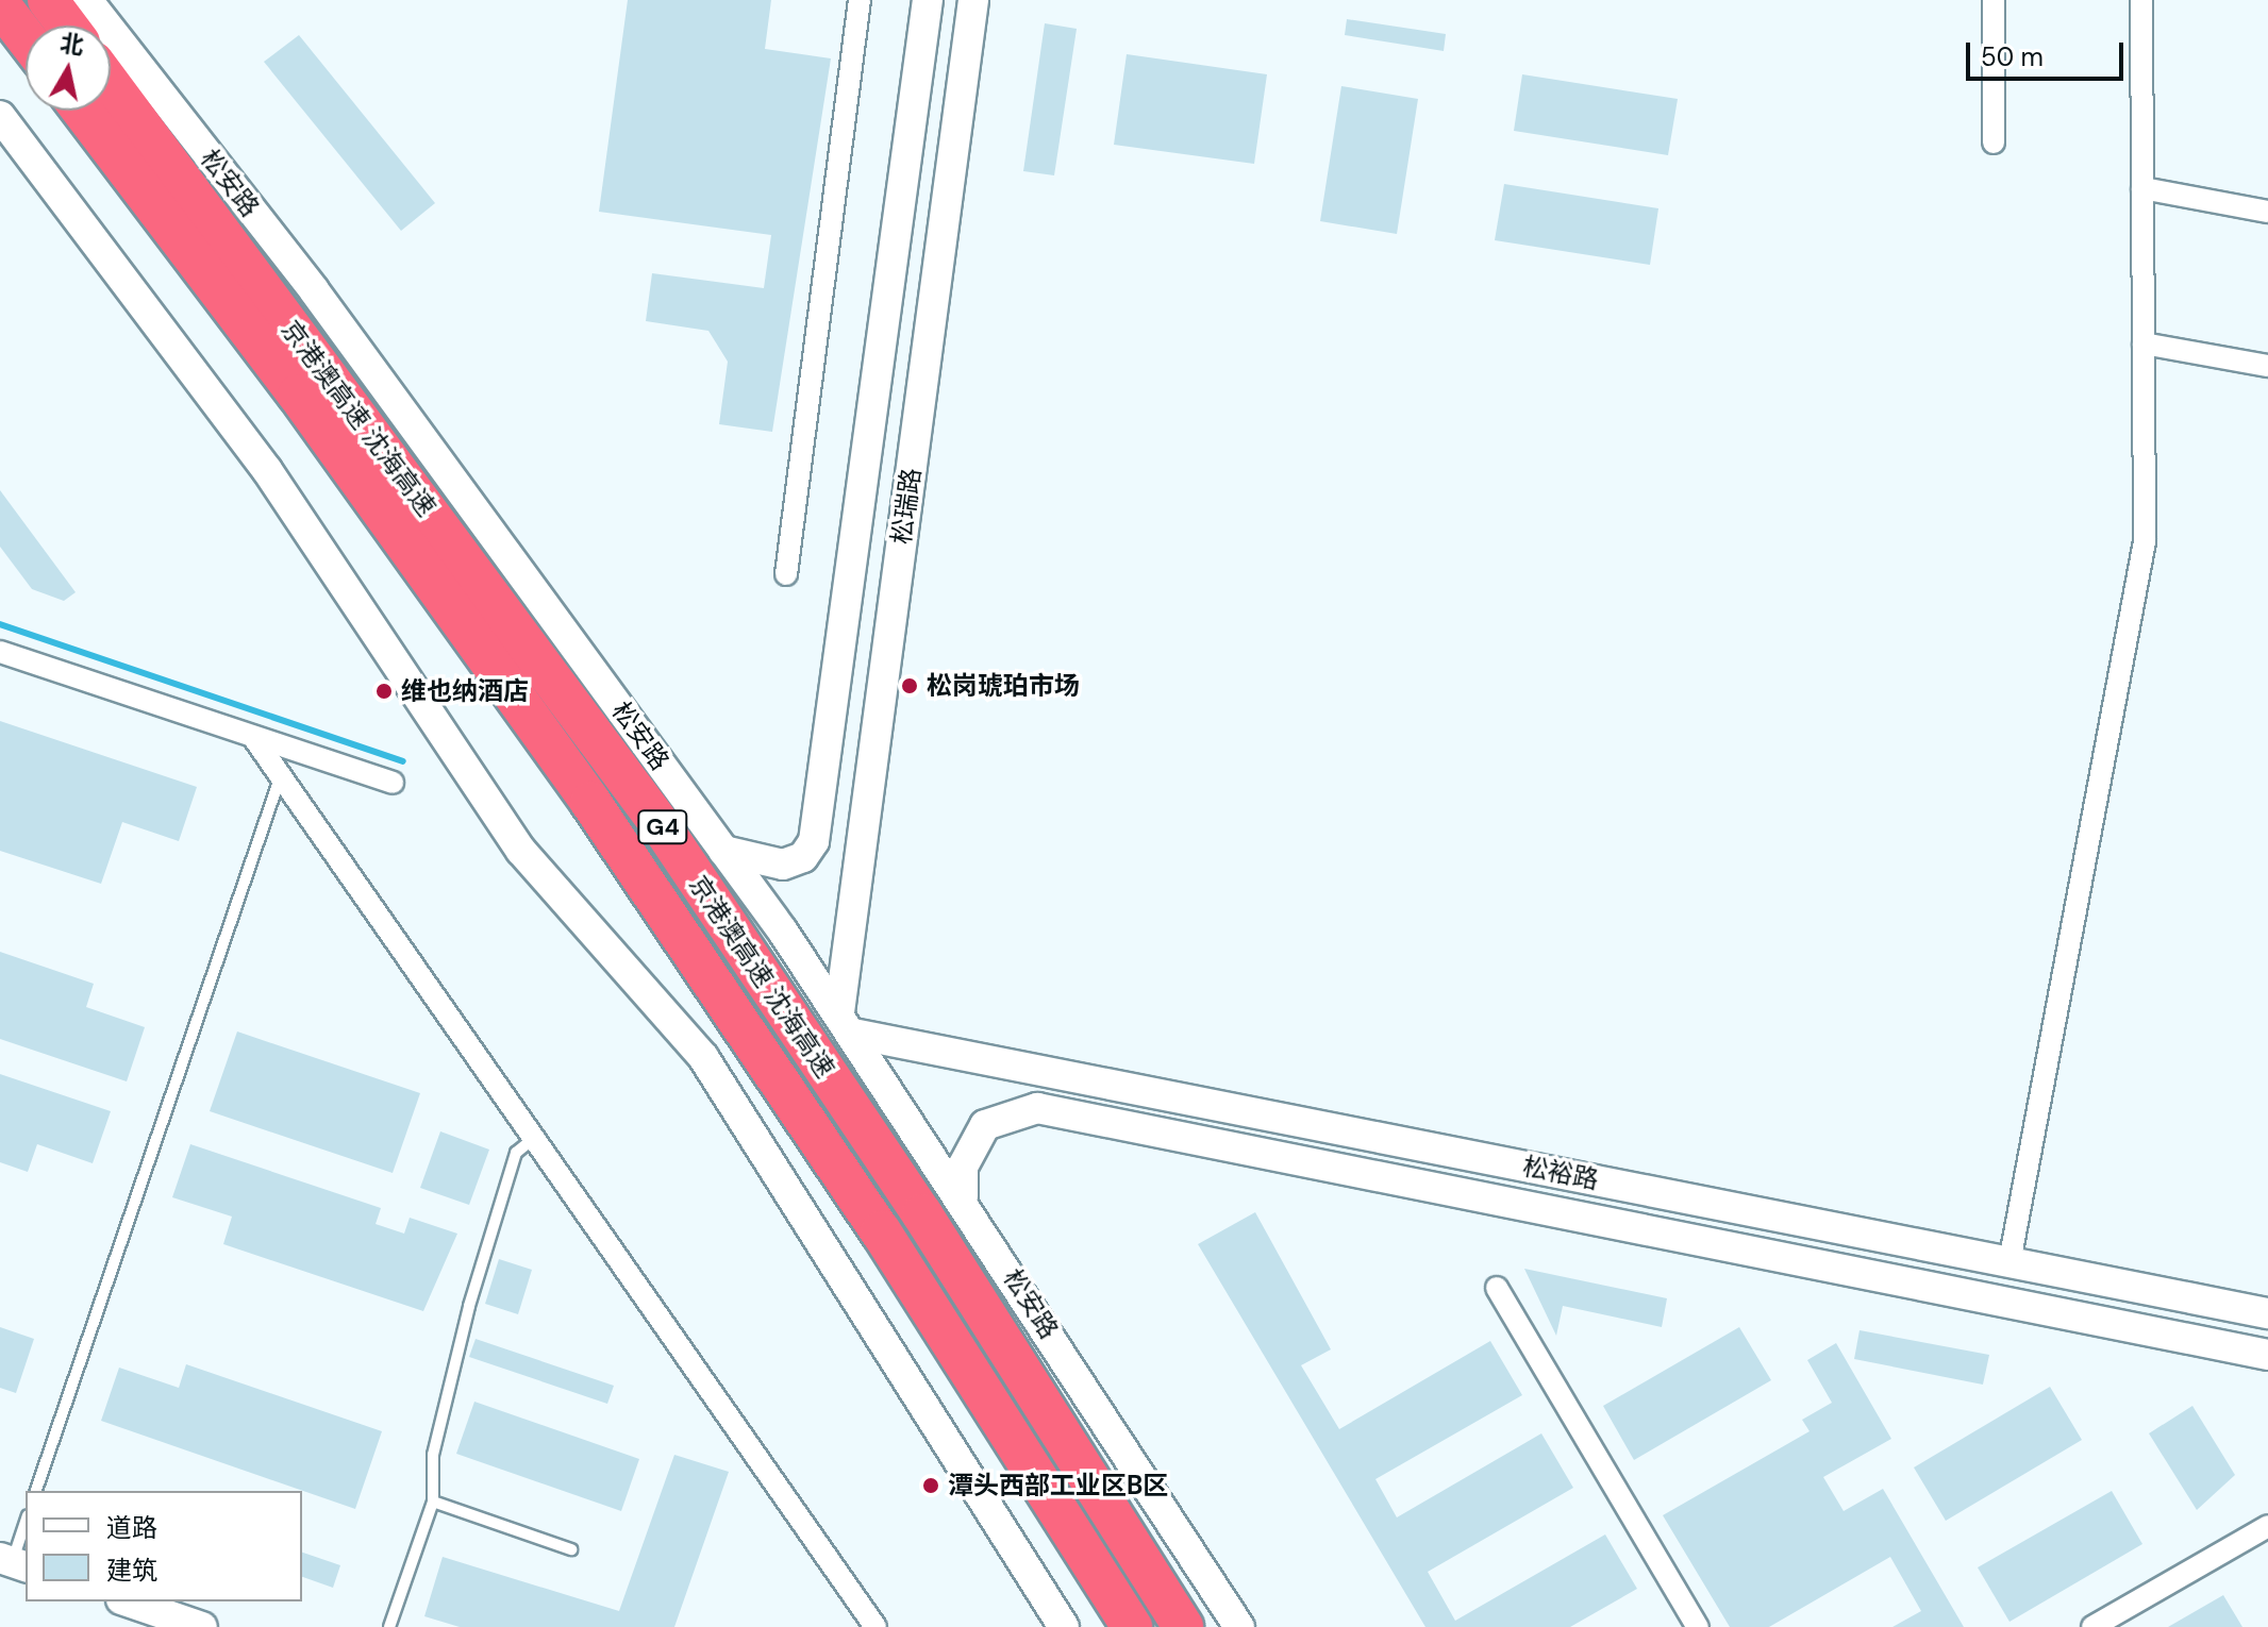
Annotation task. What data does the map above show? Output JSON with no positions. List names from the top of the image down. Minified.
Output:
{"streets":{"highway":["京港澳高速 沈海高速","G4"],"street":["松安路","松瑞路","松裕路"]},"crossings":[["松安路","松瑞路"],["松安路","松裕路"],["松瑞路","松裕路"]],"places":["松岗琥珀市场","维也纳酒店","潭头西部工业区B区"],"legend":["道路","建筑"],"scale_bar":"50 m","north":"top"}
